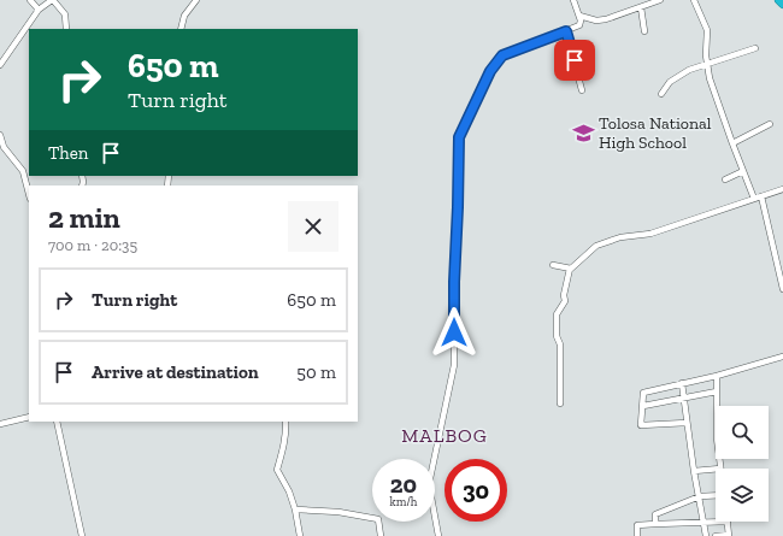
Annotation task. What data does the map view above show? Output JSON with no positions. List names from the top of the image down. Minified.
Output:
{"districts":["MALBOG"],"places":{"school or university":["Tolosa National High School"]},"page":{"turn":["650 m","Turn right"],"then":"Then","heading":["2 min","700 m · 20:35"],"list":[{"name":"Turn right","value":"650 m"},{"name":"Arrive at destination","value":"50 m"}],"speed":"20 km/h","limit":"30"}}
